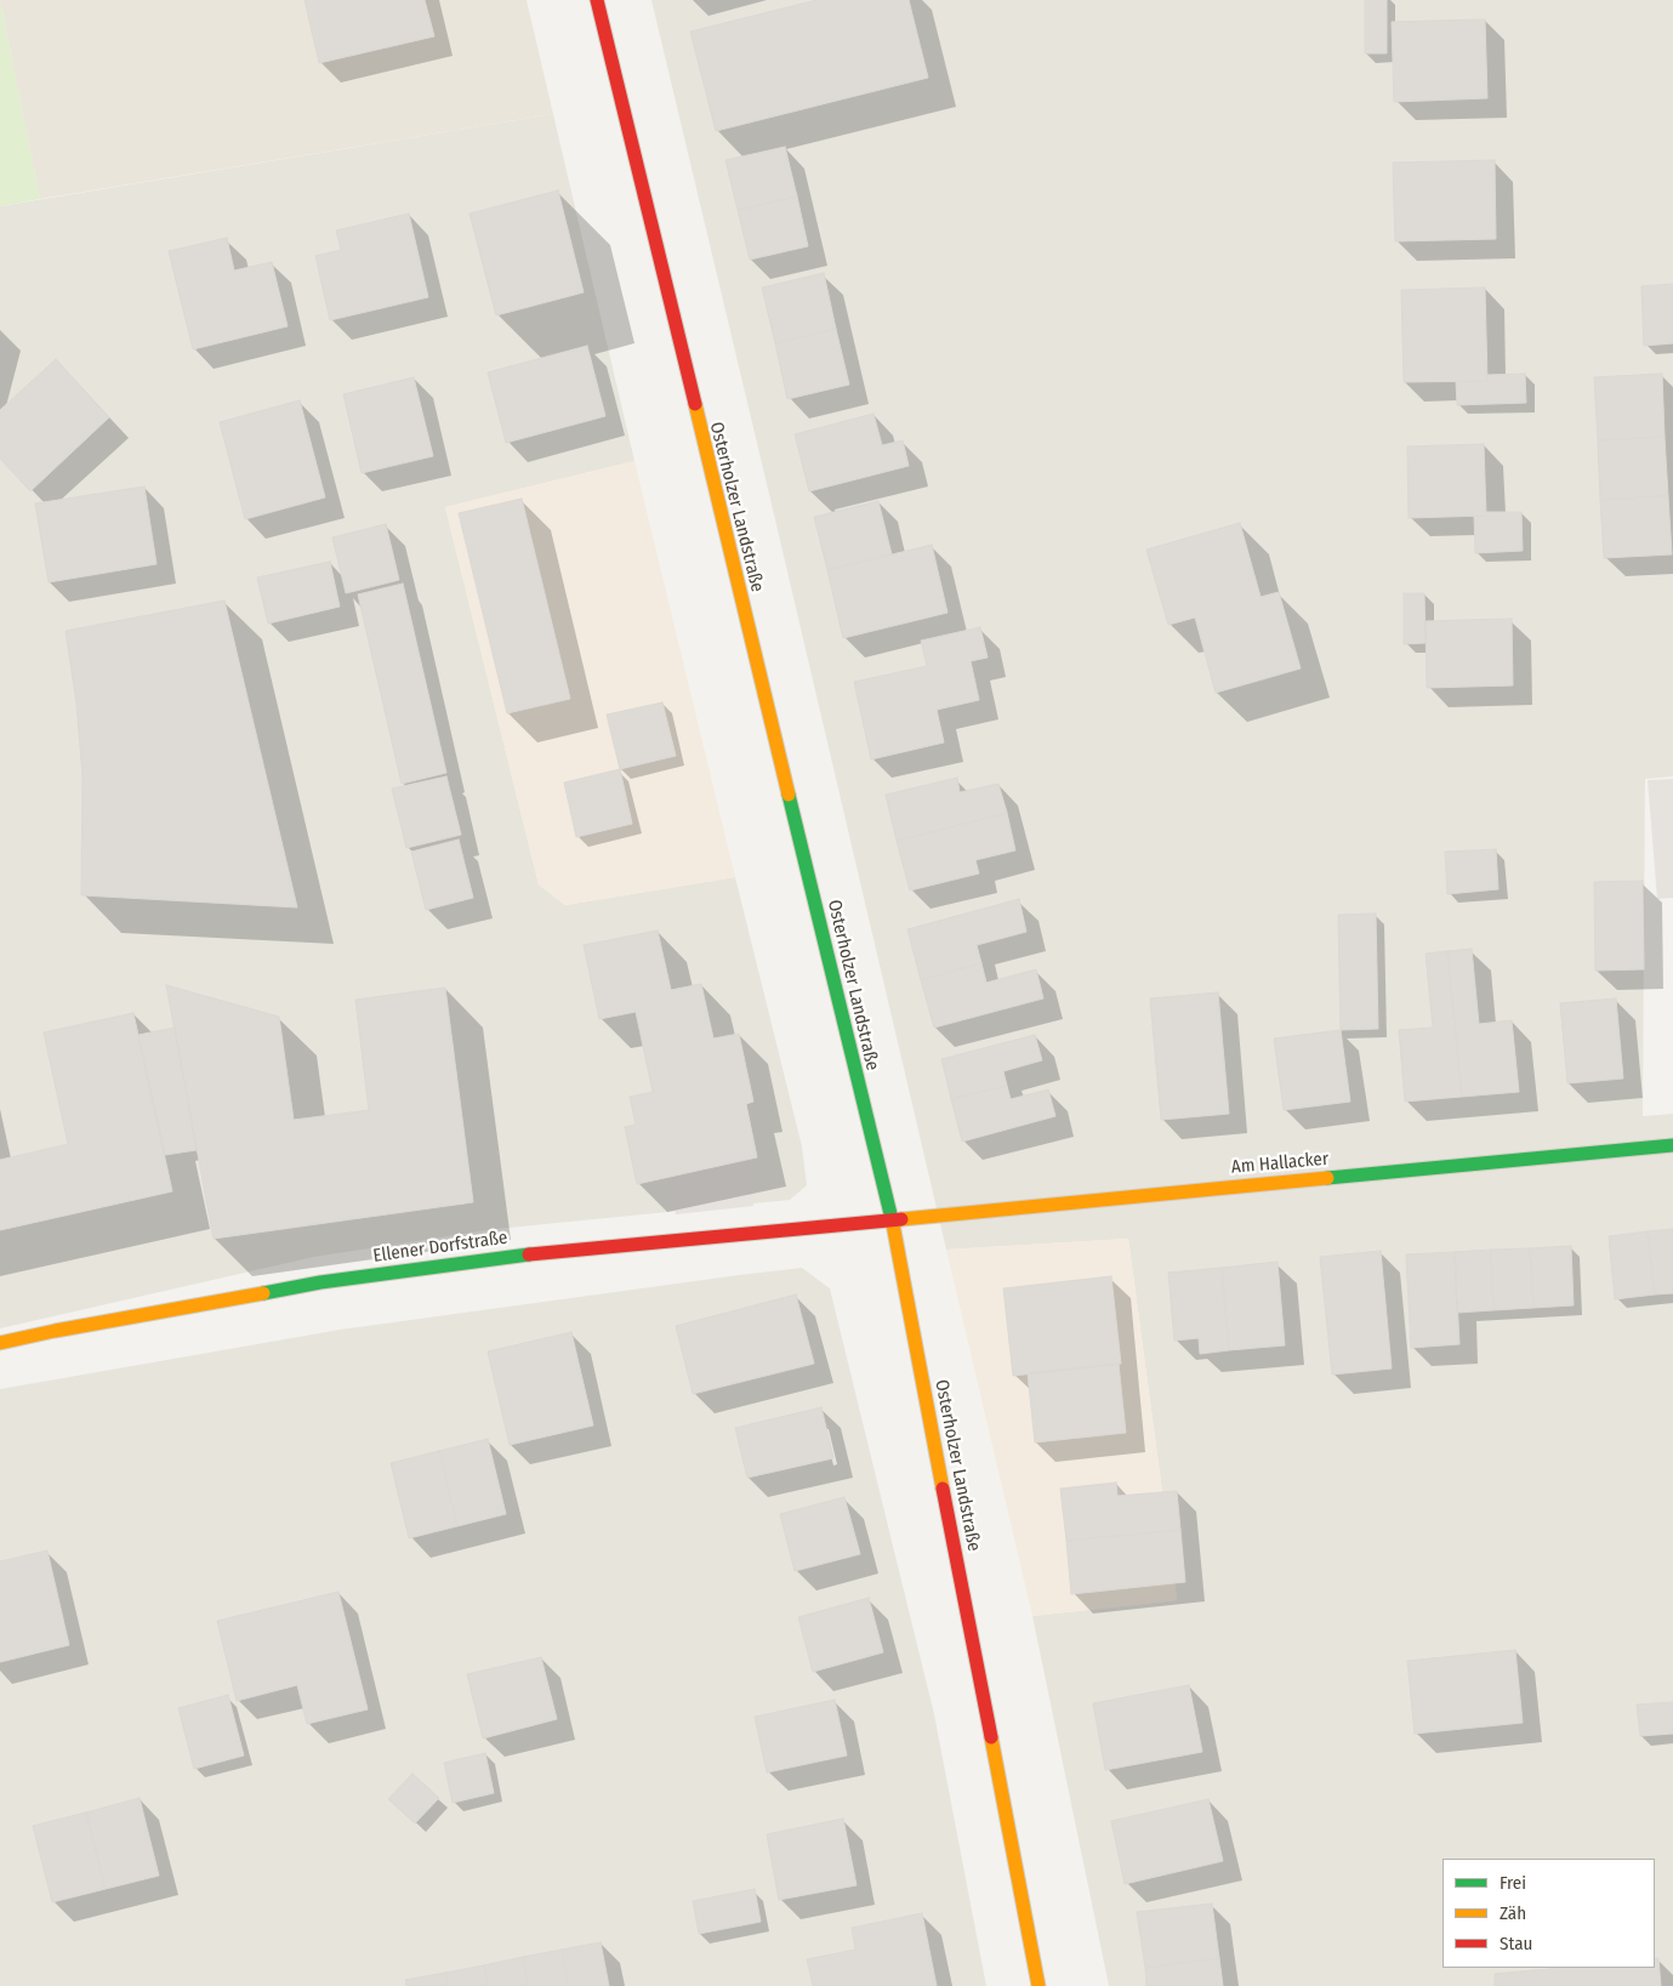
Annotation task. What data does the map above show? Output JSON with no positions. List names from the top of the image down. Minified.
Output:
{"streets":{"main road":["Osterholzer Landstraße","Am Hallacker","Ellener Dorfstraße"]},"crossings":[["Osterholzer Landstraße","Am Hallacker"],["Osterholzer Landstraße","Ellener Dorfstraße"],["Am Hallacker","Ellener Dorfstraße"]],"legend":["Frei","Zäh","Stau"]}
